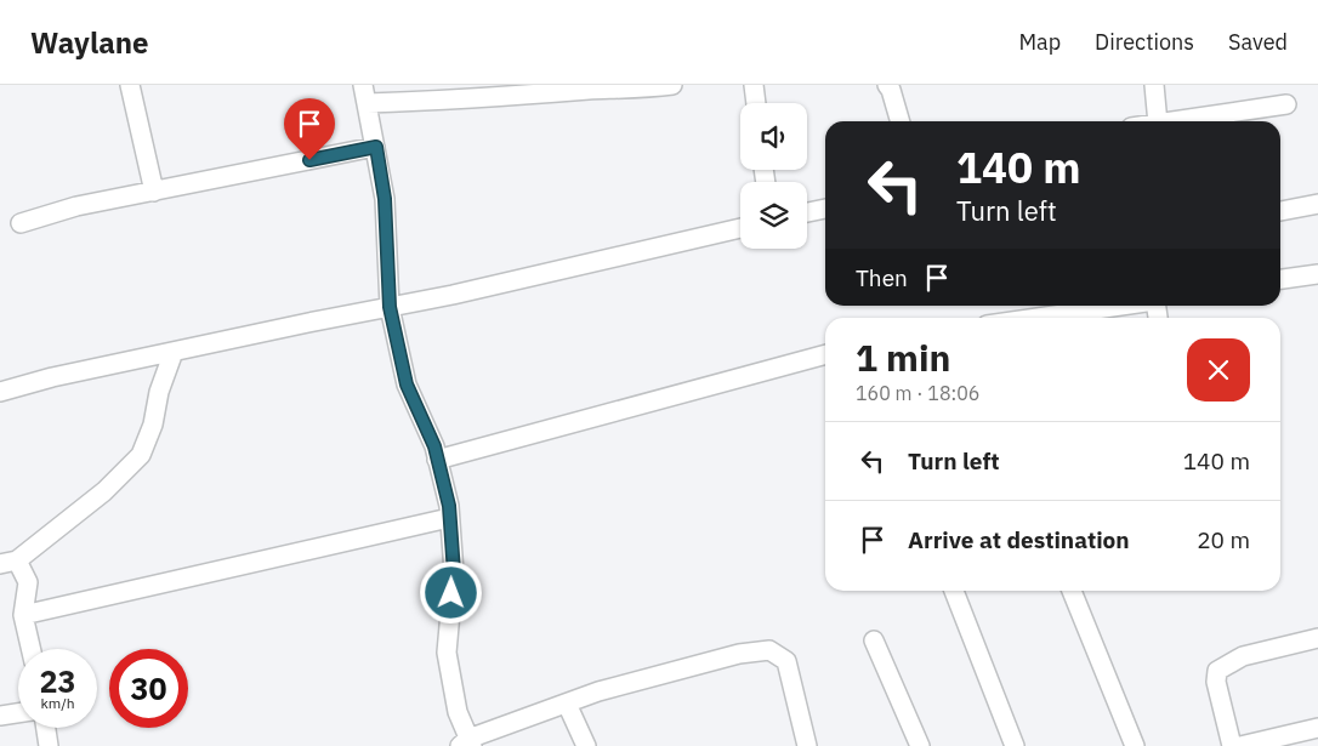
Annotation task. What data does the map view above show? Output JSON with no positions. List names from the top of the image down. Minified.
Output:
{"page":{"header":"Waylane","nav":["Map","Directions","Saved"],"turn":["140 m","Turn left"],"then":"Then","heading":["1 min","160 m · 18:06"],"list":[{"name":"Turn left","value":"140 m"},{"name":"Arrive at destination","value":"20 m"}],"speed":"23 km/h","limit":"30"}}
